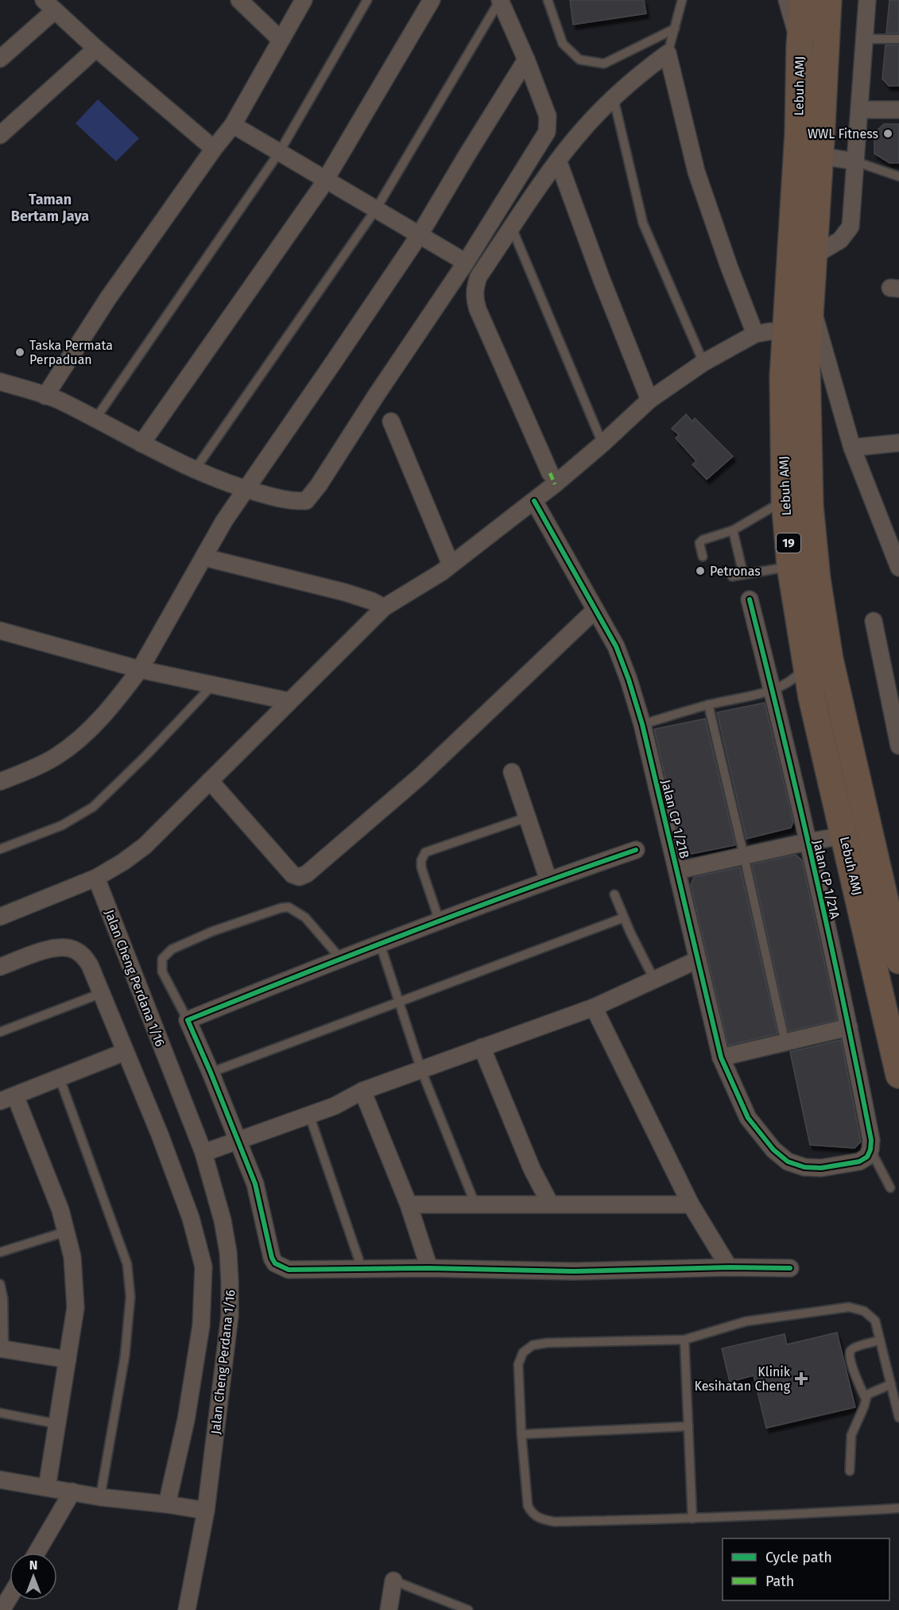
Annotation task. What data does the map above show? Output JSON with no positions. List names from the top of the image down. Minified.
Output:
{"streets":{"highway":["Lebuh AMJ","19"],"street":["Jalan CP 1/21B","Jalan CP 1/21A","Jalan Cheng Perdana 1/16"]},"crossings":[["Jalan CP 1/21B","Jalan CP 1/21A"]],"districts":["Taman Bertam Jaya"],"places":{"other":["WWL Fitness","Taska Permata Perpaduan","Petronas"],"health":["Klinik Kesihatan Cheng"]},"legend":["Cycle path","Path"],"north":"top"}
